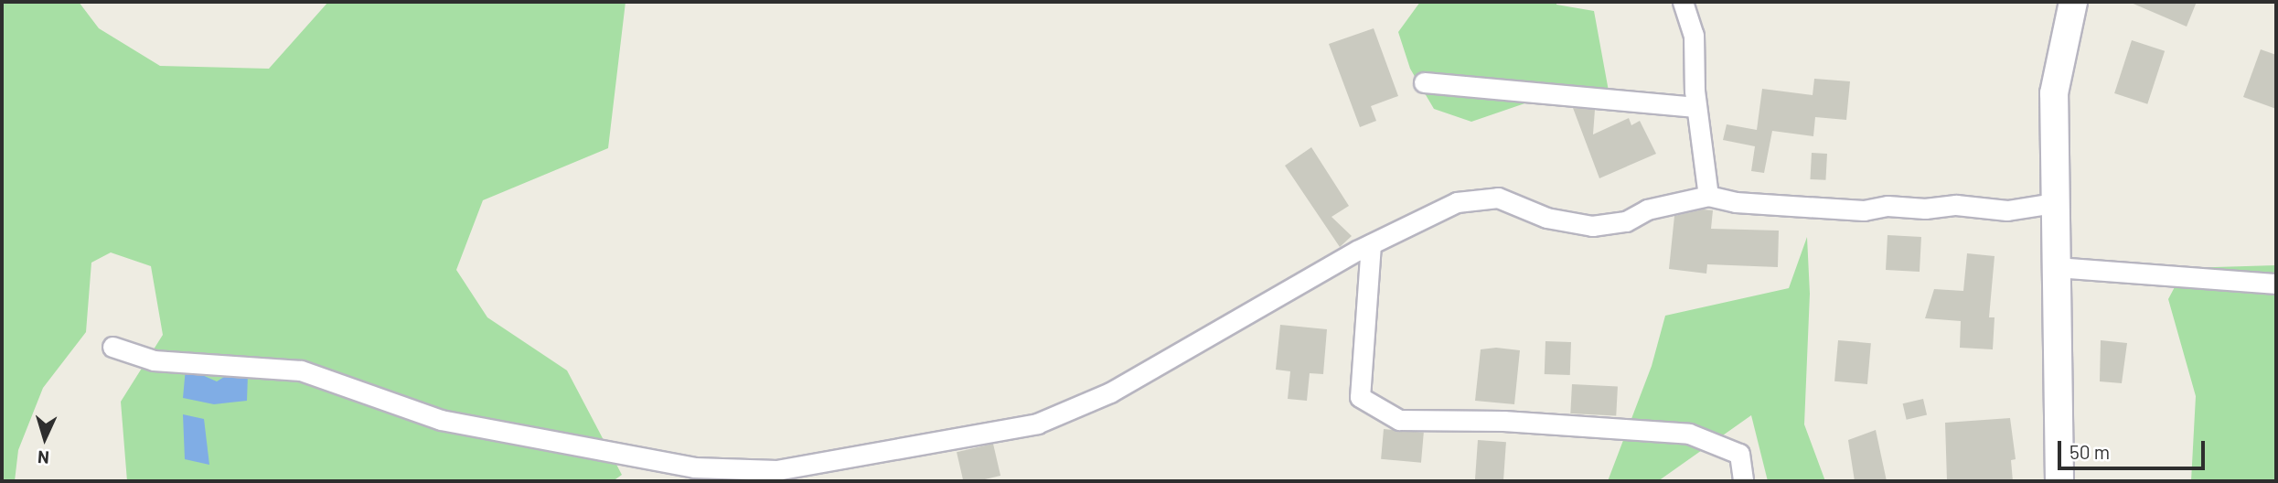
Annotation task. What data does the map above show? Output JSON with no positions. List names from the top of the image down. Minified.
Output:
{"scale_bar":"50 m","north":"bottom"}
